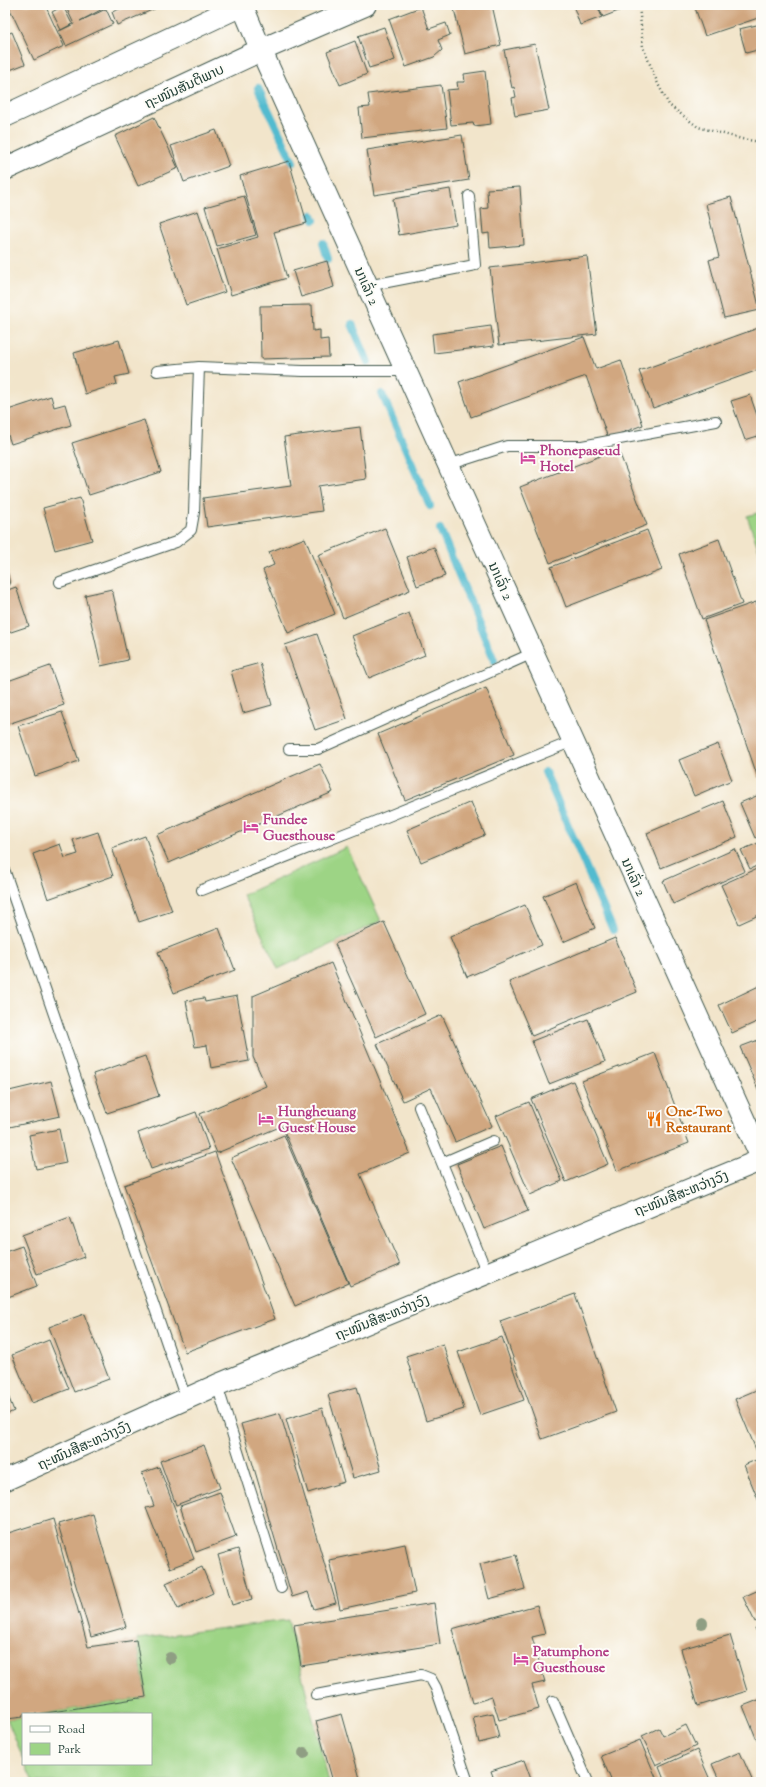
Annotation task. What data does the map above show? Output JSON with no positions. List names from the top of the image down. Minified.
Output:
{"streets":{"street":["ຖະໜົນສັນຕິພາບ","ນາເລົ່າ 2","ຖະໜົນສີສະຫວ່າງວົງ"]},"crossings":[["ຖະໜົນສັນຕິພາບ","ນາເລົ່າ 2"],["ນາເລົ່າ 2","ຖະໜົນສີສະຫວ່າງວົງ"]],"places":{"hotel":["Phonepaseud Hotel","Fundee Guesthouse","Hungheuang Guest House","Patumphone Guesthouse"],"restaurant":["One-Two Restaurant"]},"legend":["Road","Park"]}
